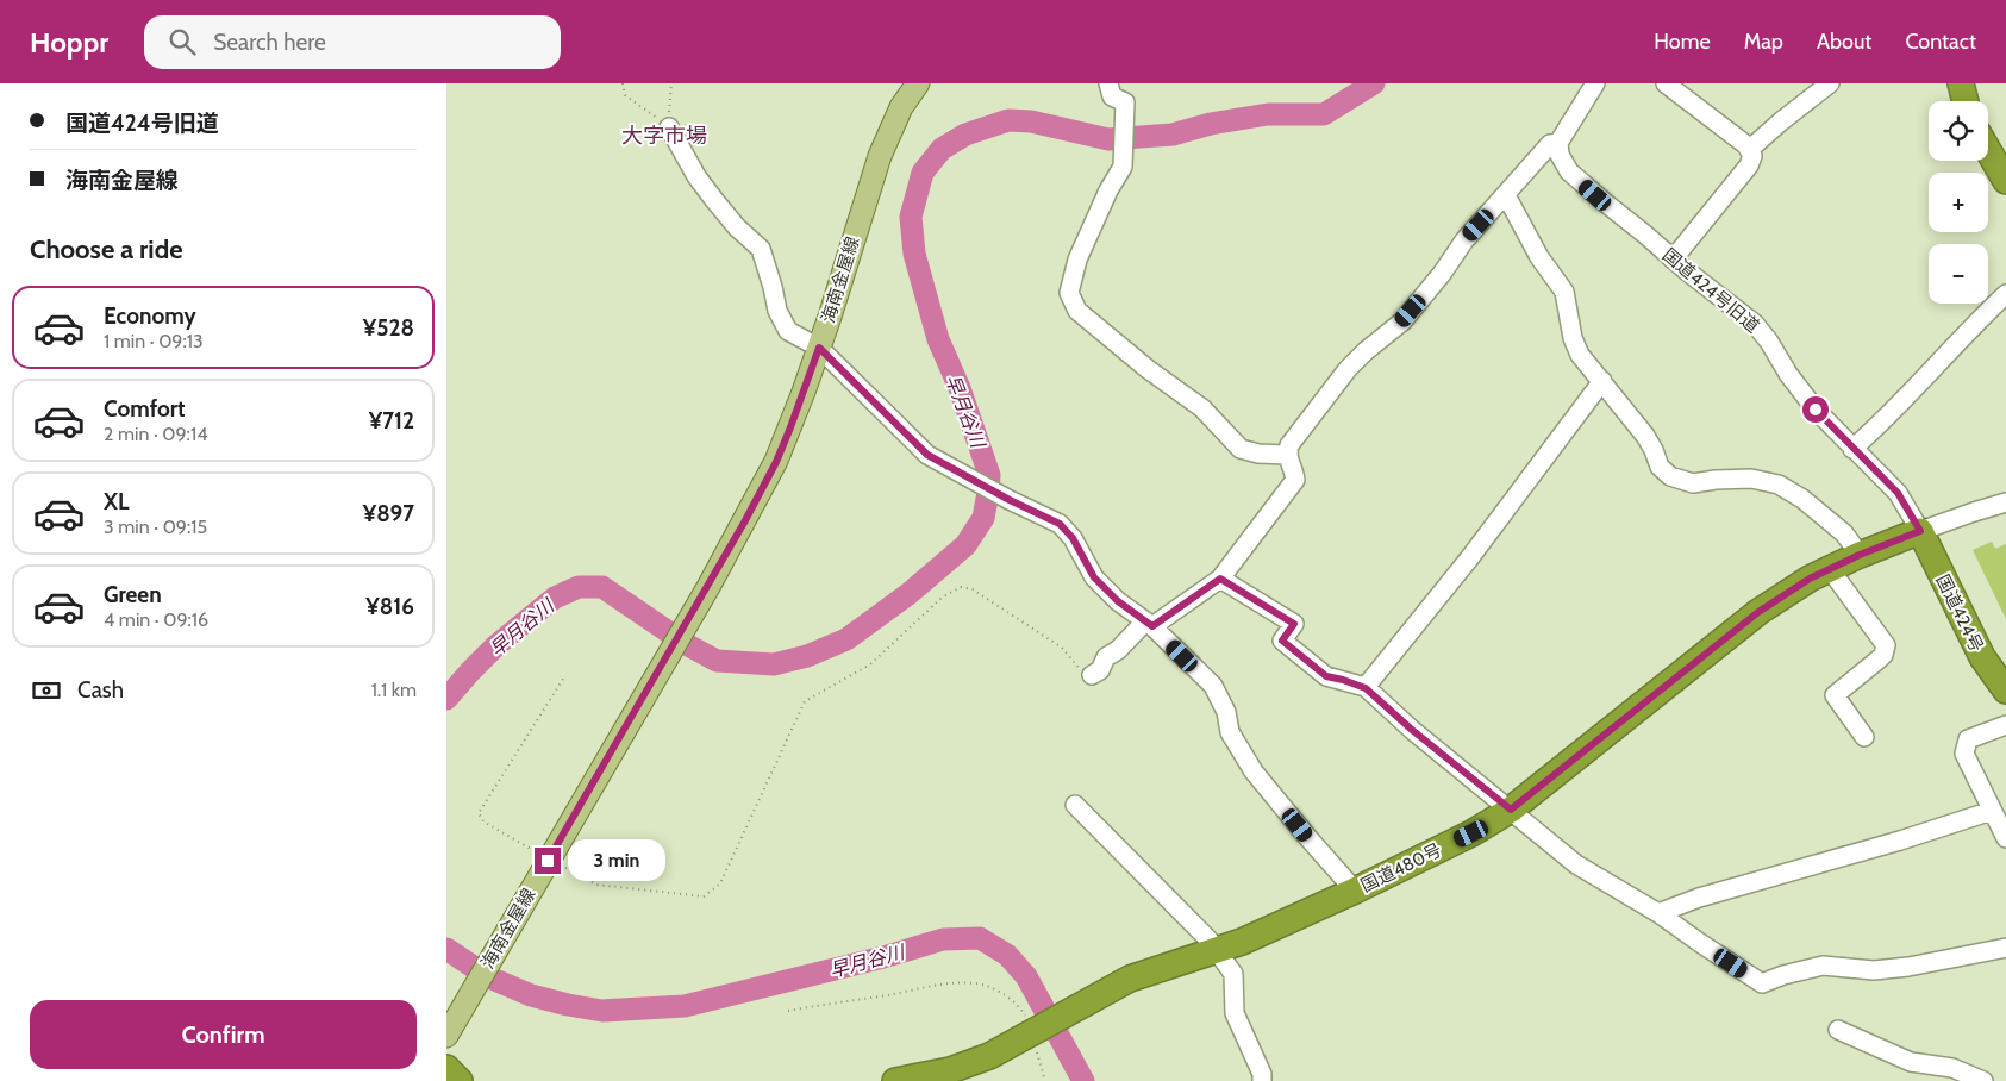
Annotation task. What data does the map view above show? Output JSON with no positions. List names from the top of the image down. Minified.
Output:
{"streets":{"highway":["国道424号","国道480号"],"main road":["海南金屋線"],"street":["国道424号旧道"]},"crossings":[["国道424号旧道","国道424号"],["国道424号旧道","国道480号"],["国道424号","国道480号"]],"districts":["大字市場"],"water":["早月谷川"],"page":{"header":"Hoppr","search":"Search here","nav":["Home","Map","About","Contact"],"banner":["国道424号旧道","海南金屋線"],"map_buttons":["+","−"],"heading":"Choose a ride","list":[{"name":"Economy","note":"1 min · 09:13","value":"¥528"},{"name":"Comfort","note":"2 min · 09:14","value":"¥712"},{"name":"XL","note":"3 min · 09:15","value":"¥897"},{"name":"Green","note":"4 min · 09:16","value":"¥816"}],"pay":["Cash","1.1 km"],"bubble":"3 min","buttons":"Confirm"}}
